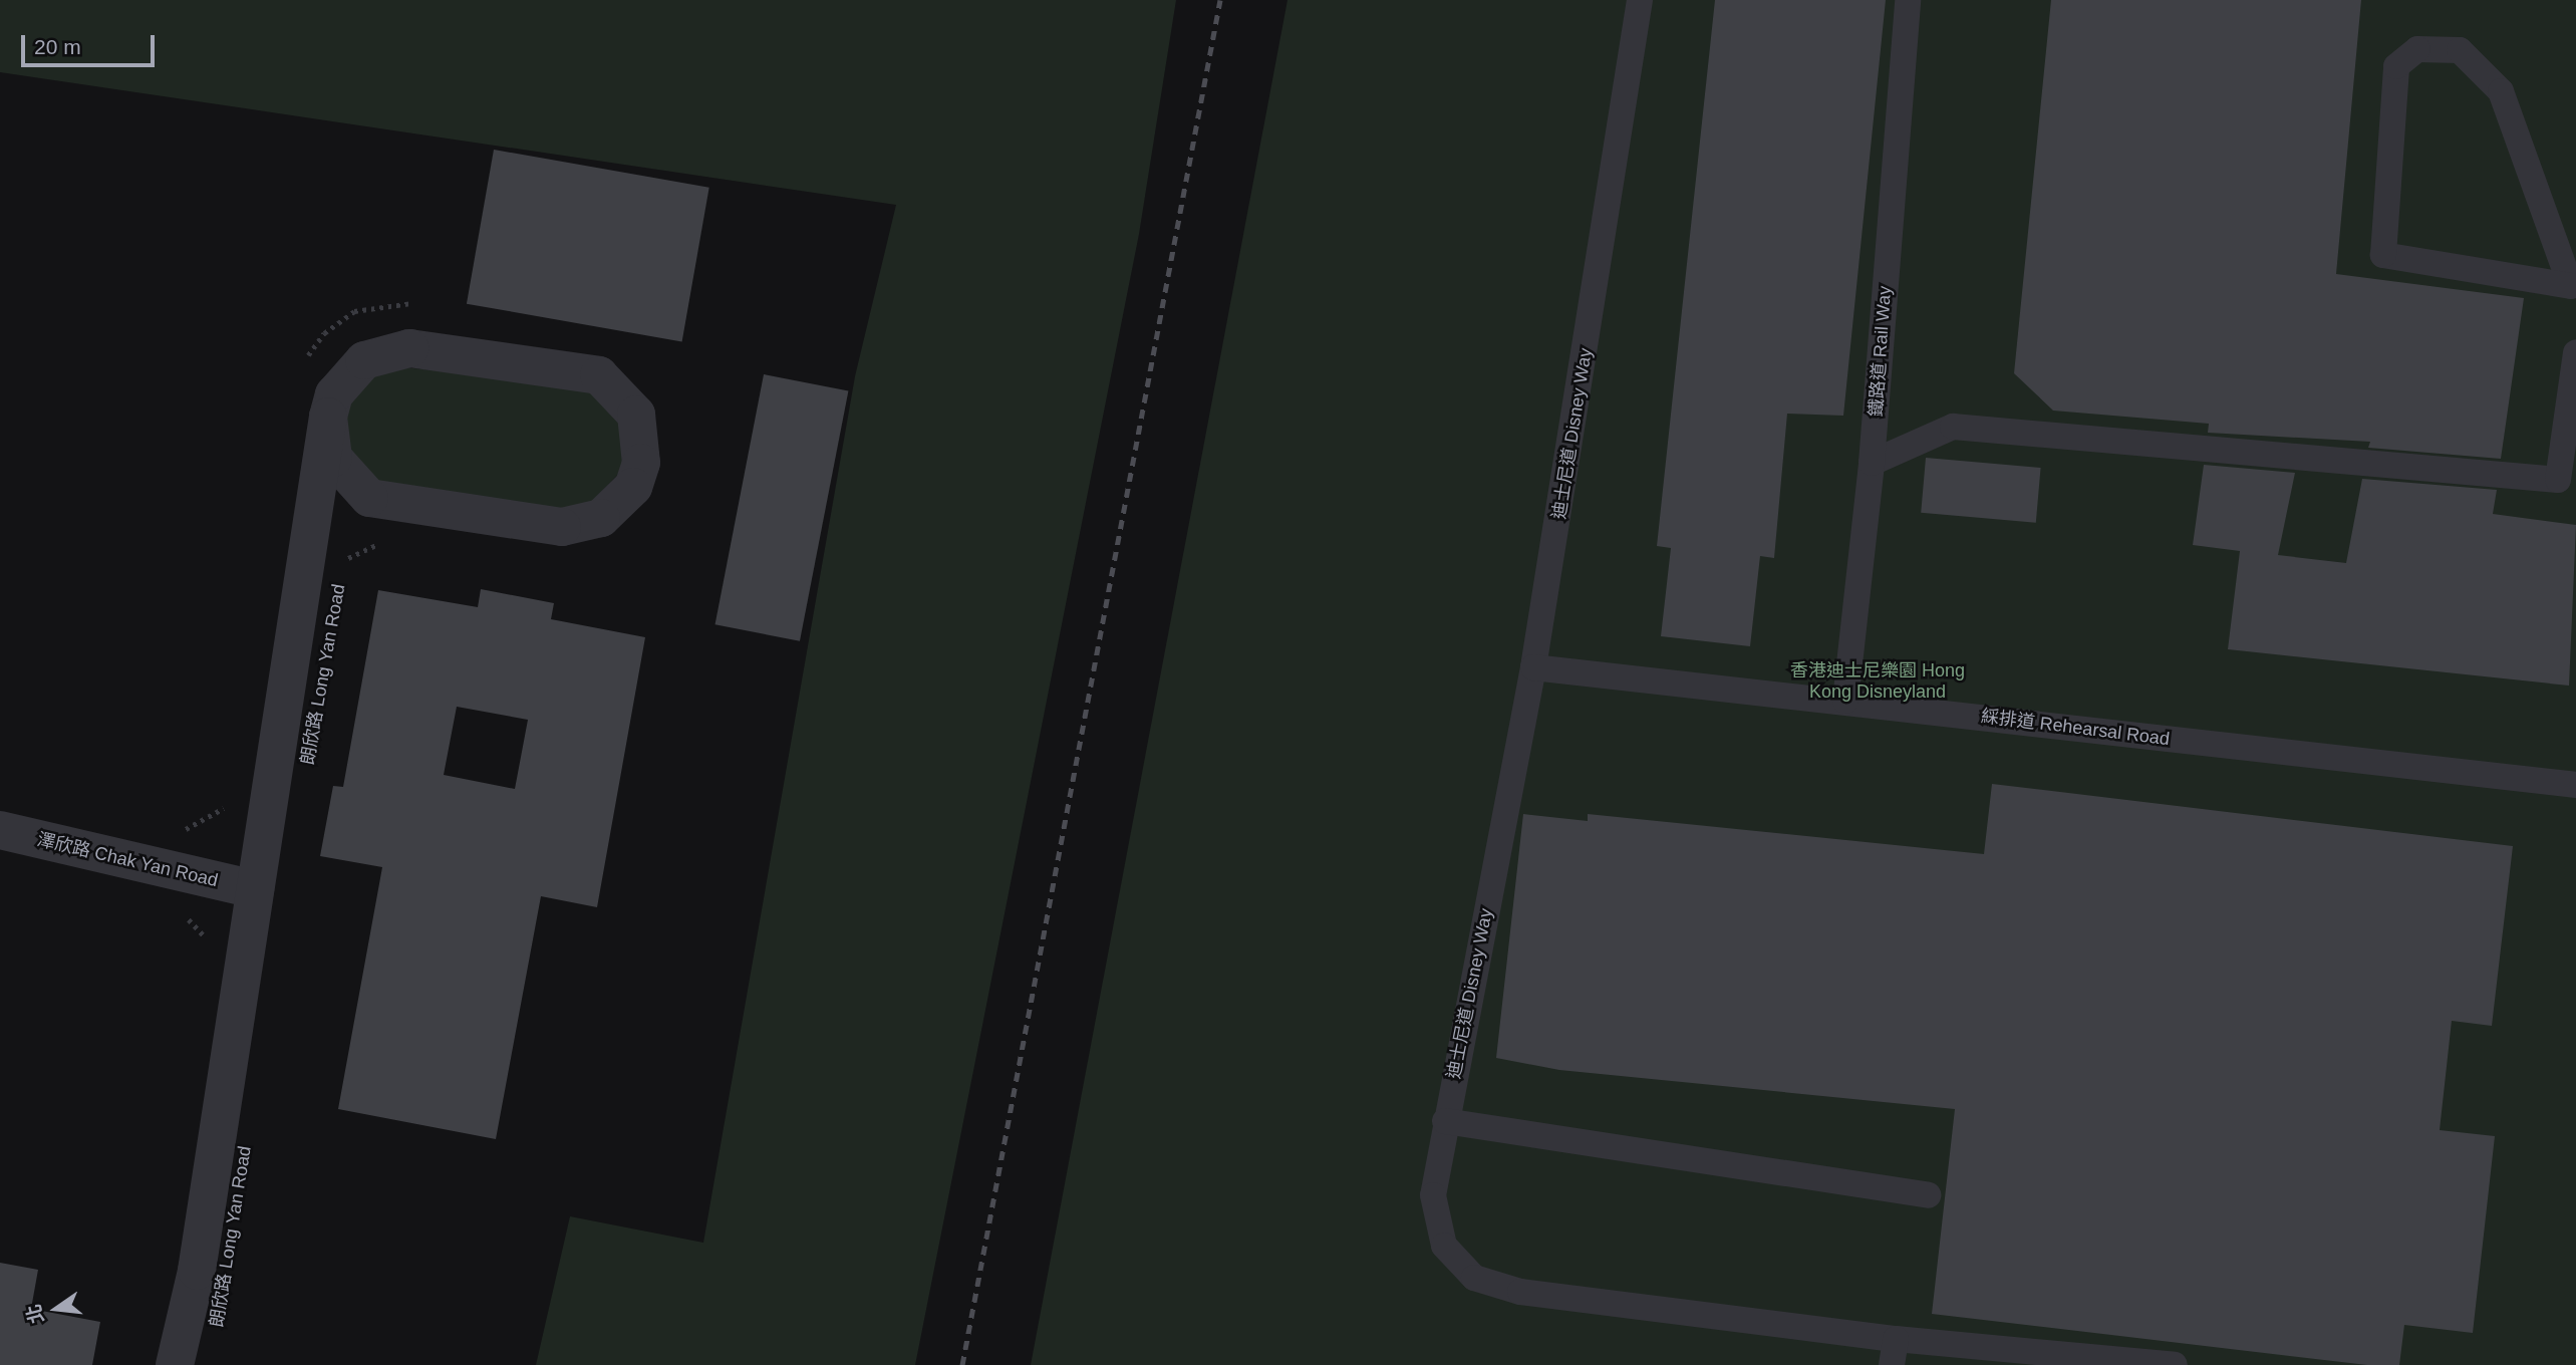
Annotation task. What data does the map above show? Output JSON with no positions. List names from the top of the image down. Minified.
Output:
{"streets":{"street":["朗欣路 Long Yan Road","澤欣路 Chak Yan Road"],"lane":["鐵路道 Rail Way","迪士尼道 Disney Way","綵排道 Rehearsal Road"]},"crossings":[["鐵路道 Rail Way","綵排道 Rehearsal Road"],["迪士尼道 Disney Way","綵排道 Rehearsal Road"],["朗欣路 Long Yan Road","澤欣路 Chak Yan Road"]],"parks":["香港迪士尼樂園 Hong Kong Disneyland"],"scale_bar":"20 m","north":"left"}
